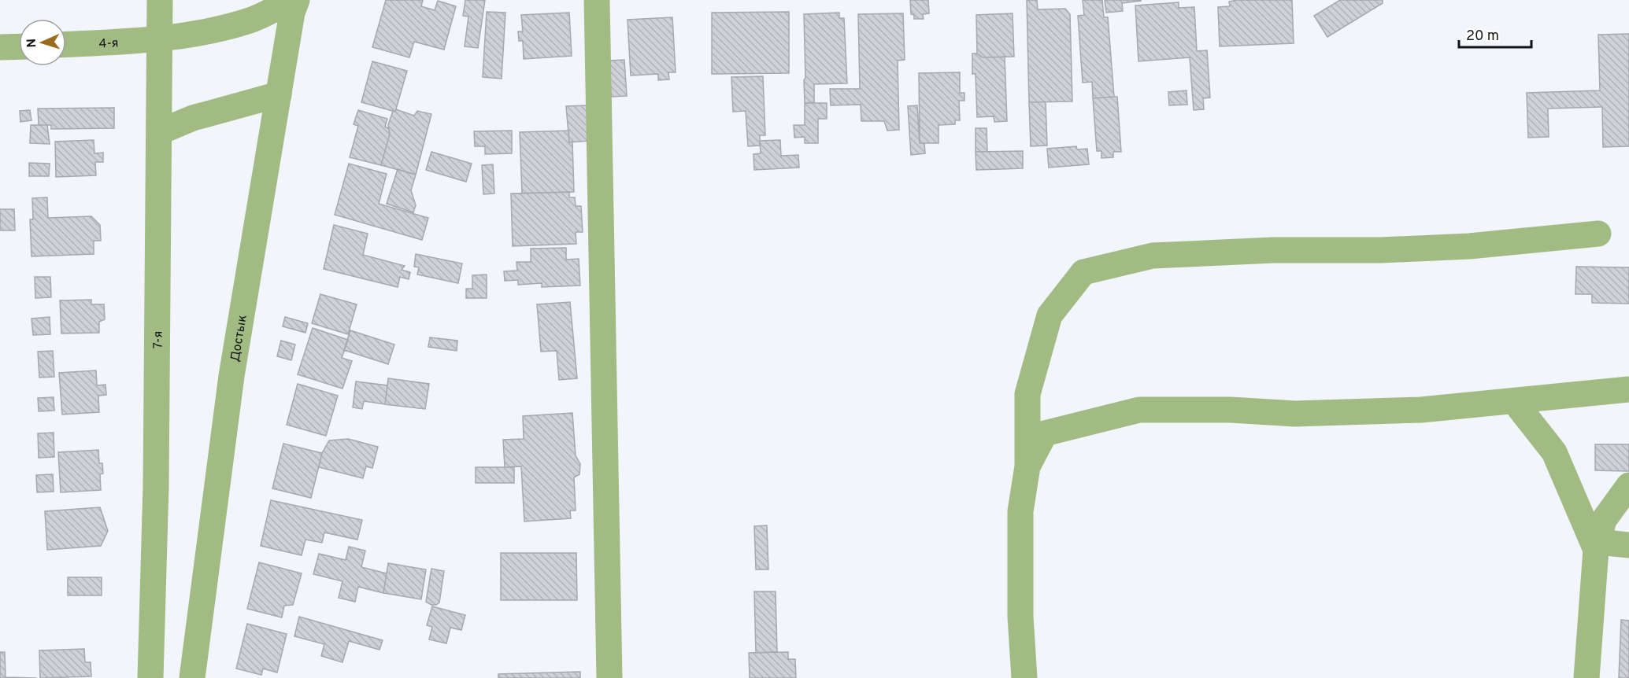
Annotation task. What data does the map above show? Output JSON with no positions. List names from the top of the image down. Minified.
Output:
{"streets":{"street":["4-я","Достык","7-я"]},"crossings":[["4-я","7-я"]],"scale_bar":"20 m","north":"left"}
